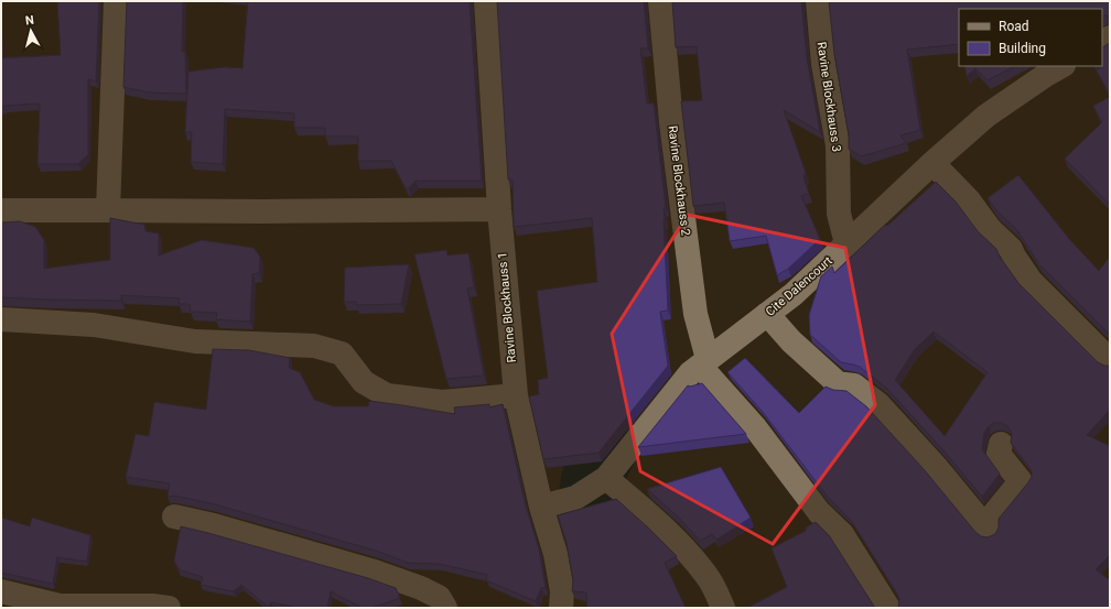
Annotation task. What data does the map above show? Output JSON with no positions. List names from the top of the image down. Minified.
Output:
{"streets":{"street":["Ravine Blockhauss 3","Ravine Blockhauss 2","Cite Dalencourt","Ravine Blockhauss 1"]},"crossings":[["Ravine Blockhauss 3","Cite Dalencourt"],["Ravine Blockhauss 2","Cite Dalencourt"],["Cite Dalencourt","Ravine Blockhauss 1"]],"legend":["Road","Building"],"north":"top"}
